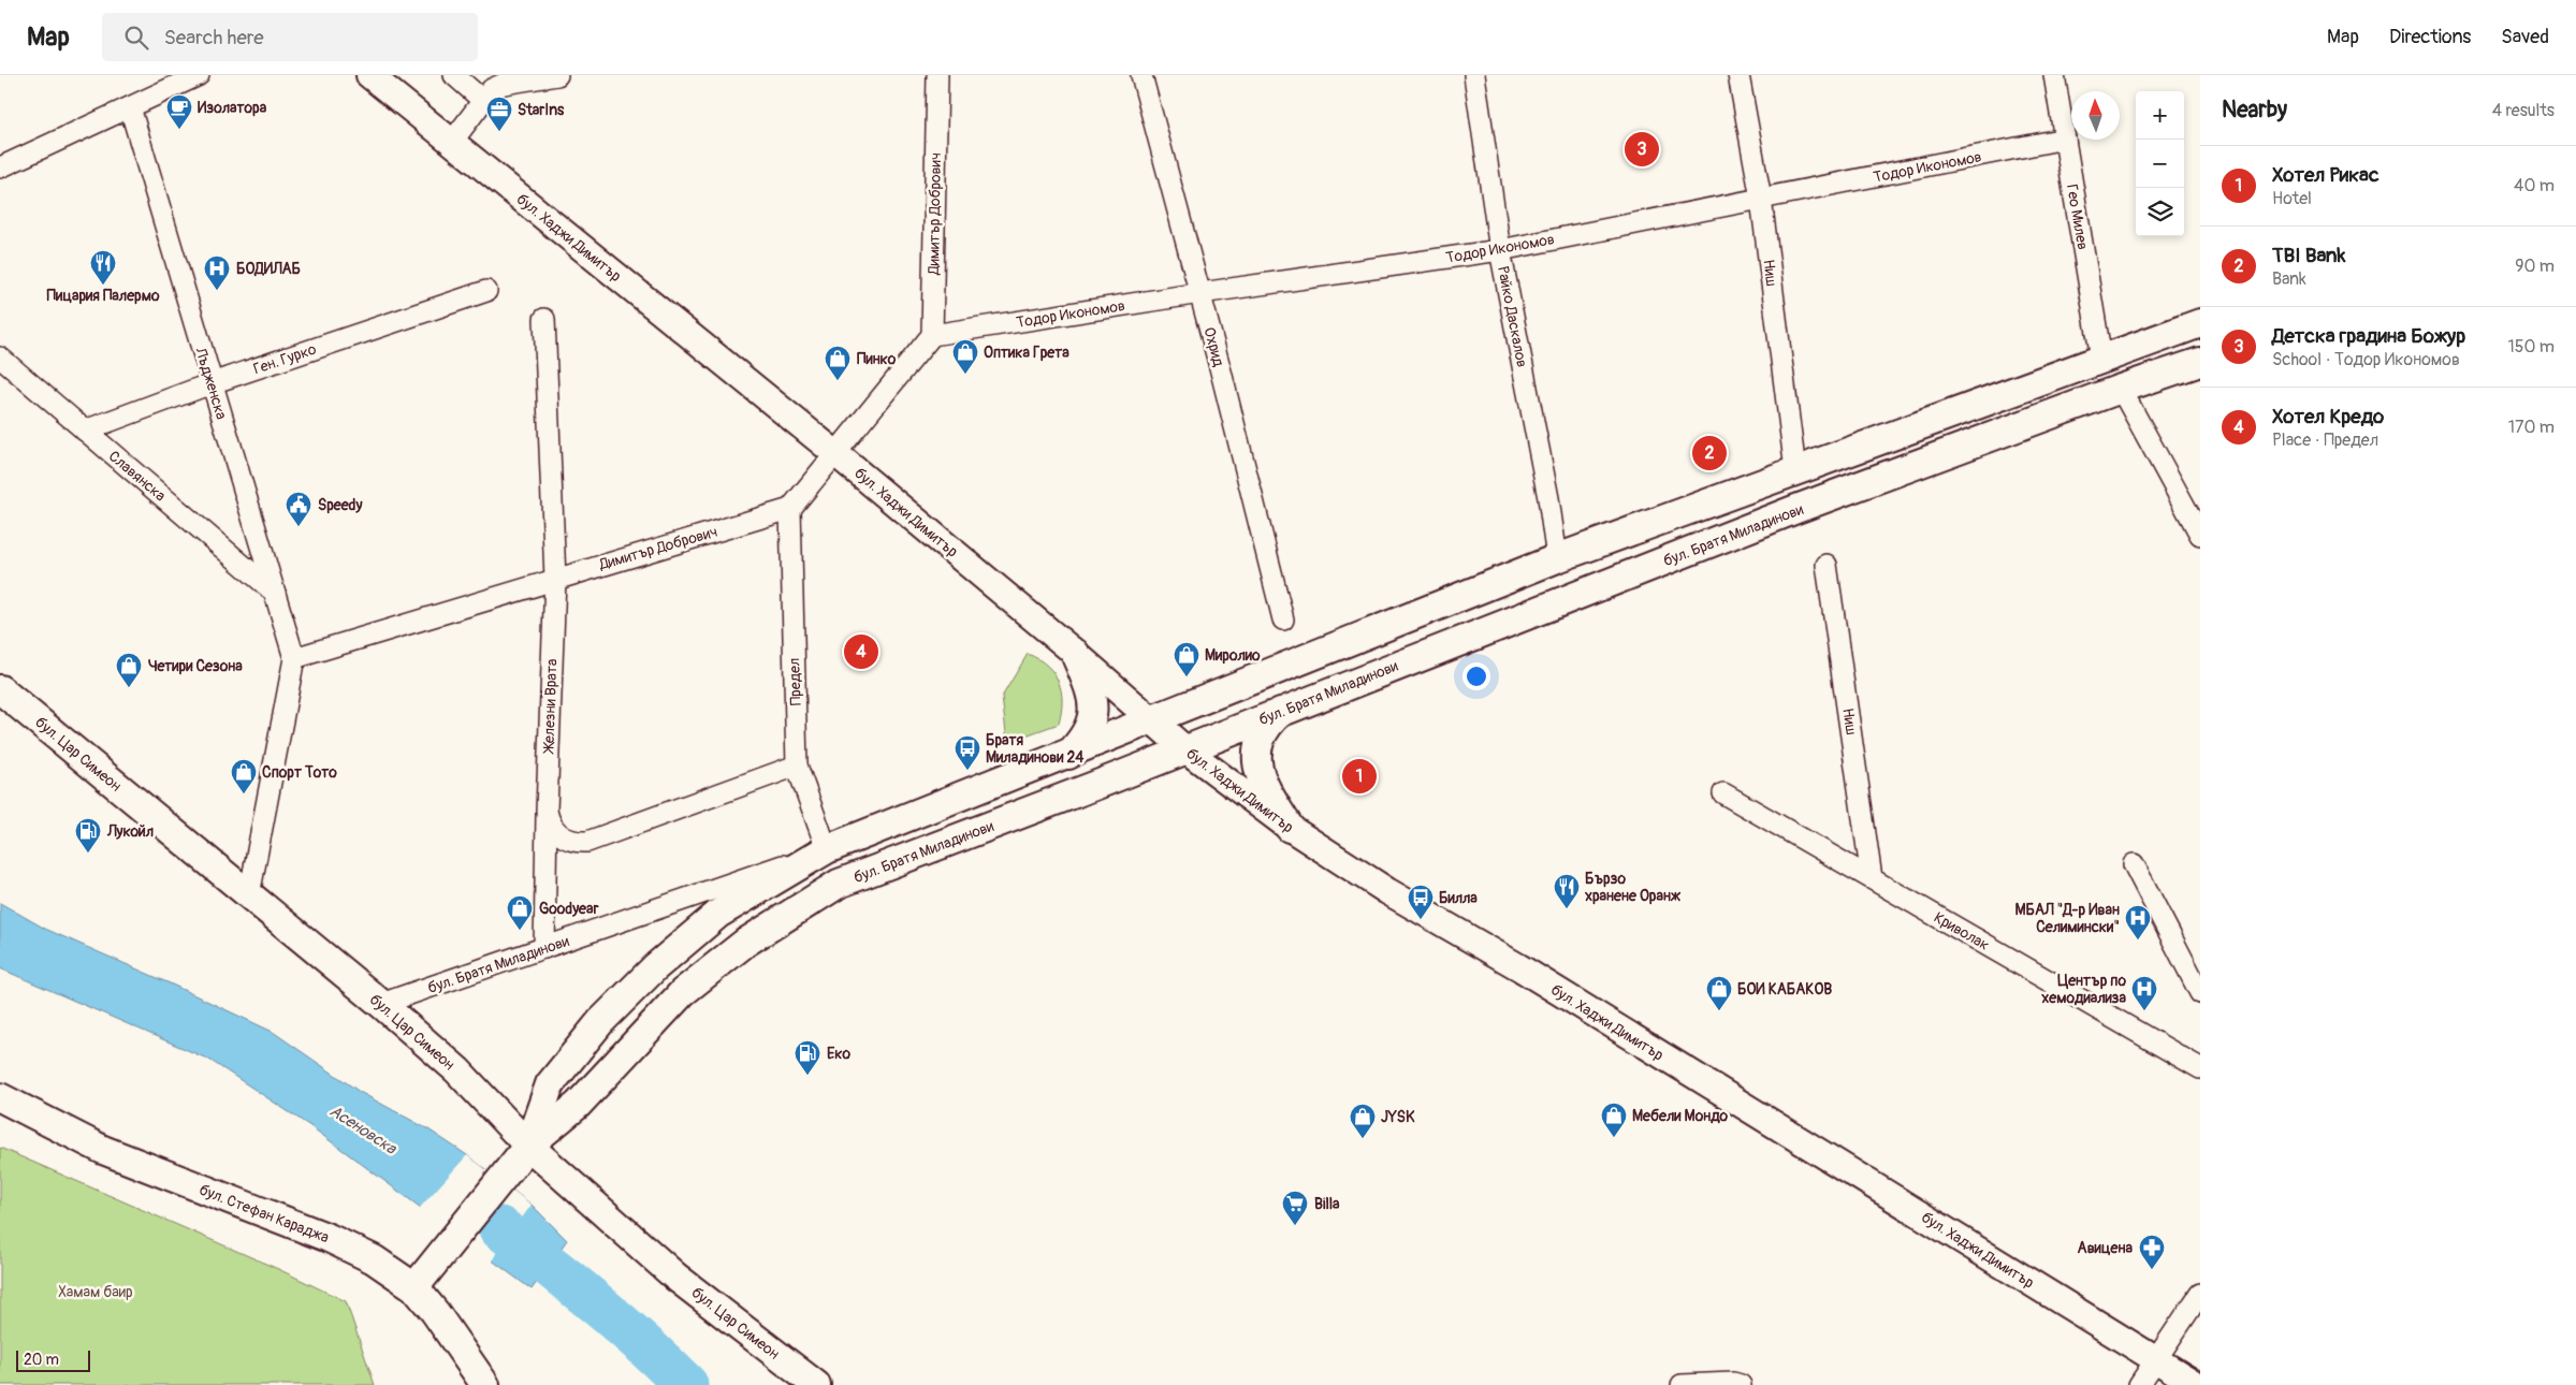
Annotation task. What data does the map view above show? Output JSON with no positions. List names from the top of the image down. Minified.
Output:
{"streets":{"main road":["бул. Братя Миладинови","бул. Цар Симеон","бул. Стефан Караджа"],"street":["Тодор Икономов","Димитър Добрович","Гео Милев","бул. Хаджи Димитър","Ниш","Райко Даскалов","Охрид","Ген. Гурко","Лъдженска","Славянска","Предел","Железни Врата","Криволак"]},"crossings":[["Тодор Икономов","Димитър Добрович"],["Тодор Икономов","Гео Милев"],["Тодор Икономов","Ниш"],["Тодор Икономов","Райко Даскалов"],["Тодор Икономов","Охрид"],["Димитър Добрович","Лъдженска"],["Димитър Добрович","Предел"],["Димитър Добрович","Железни Врата"],["Гео Милев","бул. Братя Миладинови"],["бул. Хаджи Димитър","бул. Братя Миладинови"],["Ниш","бул. Братя Миладинови"],["Ниш","Криволак"],["Райко Даскалов","бул. Братя Миладинови"],["Ген. Гурко","Лъдженска"],["Ген. Гурко","Славянска"],["Лъдженска","Славянска"],["бул. Братя Миладинови","Предел"],["бул. Братя Миладинови","Железни Врата"],["бул. Братя Миладинови","бул. Цар Симеон"],["бул. Братя Миладинови","бул. Стефан Караджа"]],"water":["Асеновска"],"parks":["Хамам баир"],"places":{"cafe":["Изолатора"],"office":["StarIns"],"restaurant":["Пицария Палермо","Бързо хранене Оранж"],"hospital":["БОДИЛАБ","МБАЛ \"Д-р Иван Селимински\"","Център по хемодиализа"],"shop":["Оптика Грета","Пинко","Миролио","Четири Сезона","Спорт Тото","Goodyear","БОИ КАБАКОВ","Мебели Мондо","JYSK"],"public building":["Speedy"],"bus stop":["Братя Миладинови 24","Билла"],"fuel station":["Лукойл","Еко"],"supermarket":["Billa"],"pharmacy":["Авицена"]},"scale_bar":"20 m","north":"top","page":{"header":"Map","search":"Search here","nav":["Map","Directions","Saved"],"heading":["Nearby","4 results"],"map_buttons":["+","−"],"pins":["3","2","4","1"],"list":[{"mark":"1","name":"Хотел Рикас","note":"Hotel","value":"40 m"},{"mark":"2","name":"TBI Bank","note":"Bank","value":"90 m"},{"mark":"3","name":"Детска градина Божур","note":"School · Тодор Икономов","value":"150 m"},{"mark":"4","name":"Хотел Кредо","note":"Place · Предел","value":"170 m"}],"scale":"20 m"}}
